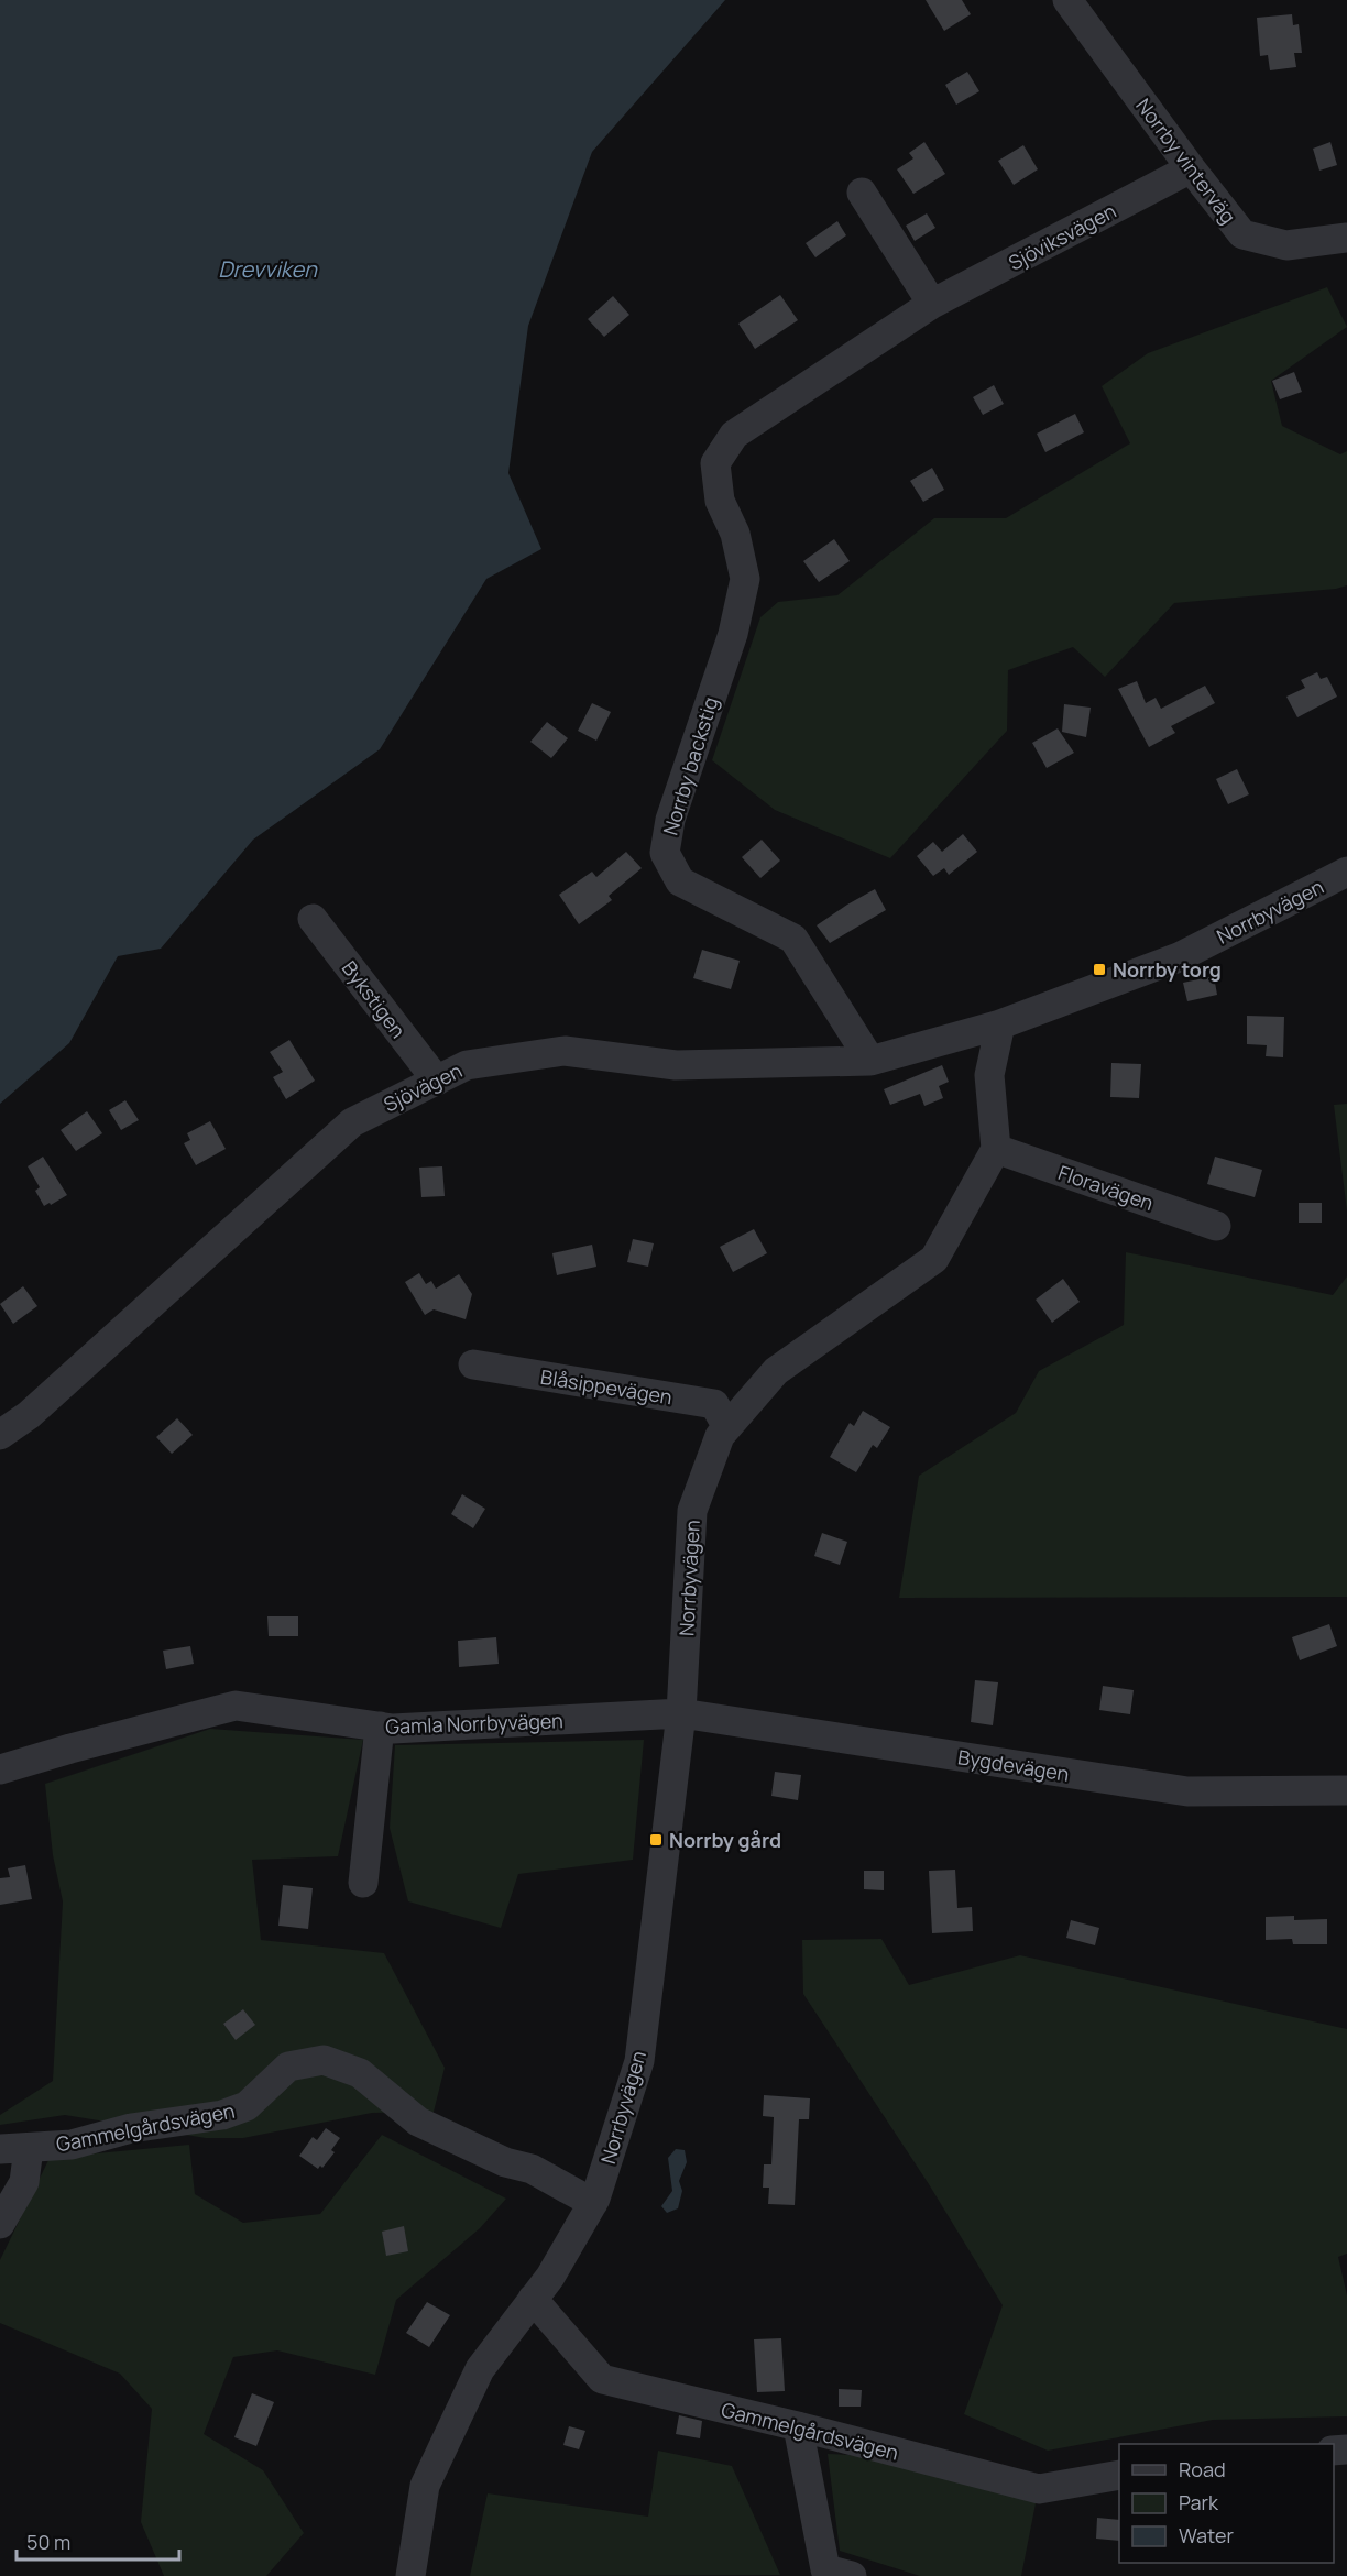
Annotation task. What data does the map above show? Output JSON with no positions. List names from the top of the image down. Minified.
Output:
{"streets":{"street":["Norrby vinterväg","Sjöviksvägen","Norrby backstig","Norrbyvägen","Bykstigen","Sjövägen","Floravägen","Blåsippevägen","Gamla Norrbyvägen","Bygdevägen","Gammelgårdsvägen"]},"crossings":[["Norrby vinterväg","Sjöviksvägen"],["Sjöviksvägen","Norrby backstig"],["Norrby backstig","Sjövägen"],["Norrbyvägen","Sjövägen"],["Norrbyvägen","Floravägen"],["Norrbyvägen","Blåsippevägen"],["Norrbyvägen","Gamla Norrbyvägen"],["Norrbyvägen","Bygdevägen"],["Norrbyvägen","Gammelgårdsvägen"],["Bykstigen","Sjövägen"],["Gamla Norrbyvägen","Bygdevägen"]],"water":["Drevviken"],"places":{"transit":["Norrby torg","Norrby gård"]},"legend":["Road","Park","Water"],"scale_bar":"50 m"}
